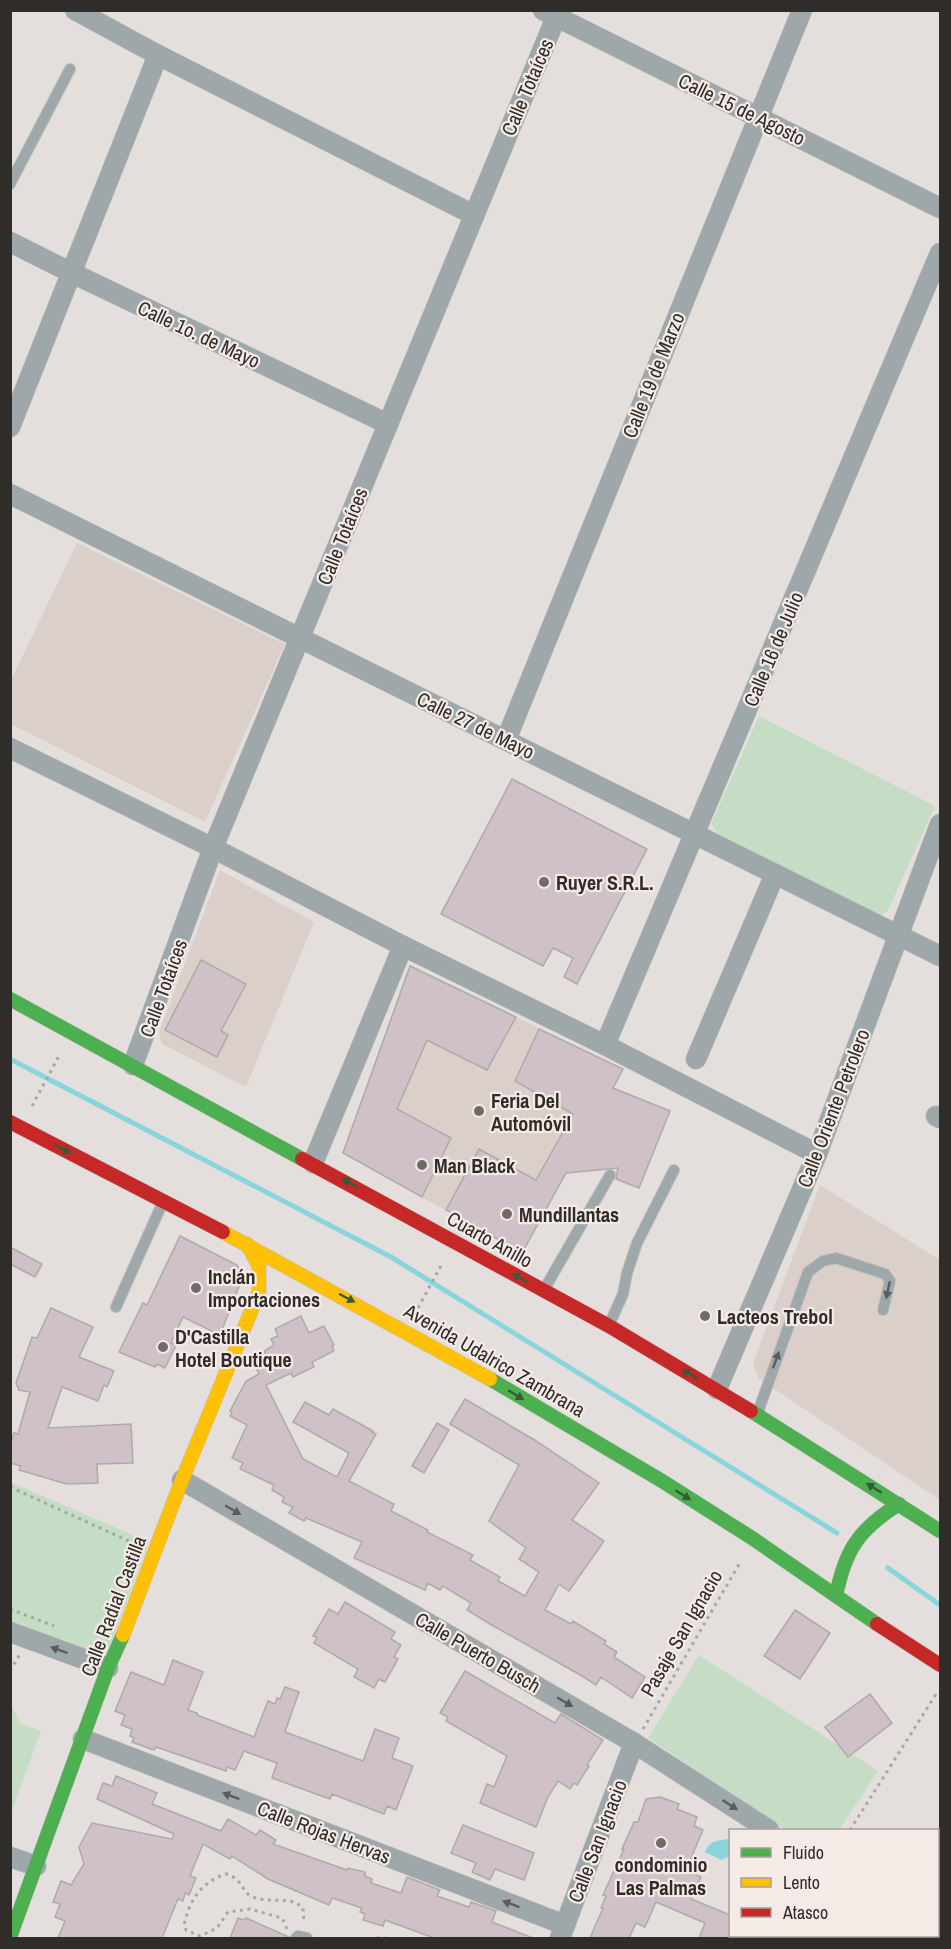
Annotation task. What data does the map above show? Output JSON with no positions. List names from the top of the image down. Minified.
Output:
{"streets":{"main road":["Cuarto Anillo","Avenida Udalrico Zambrana","Calle Radial Castilla"],"street":["Calle Totaíces","Calle 15 de Agosto","Calle 1o. de Mayo","Calle 19 de Marzo","Calle 16 de Julio","Calle 27 de Mayo","Calle Oriente Petrolero","Calle Puerto Busch","Calle Rojas Hervas","Calle San Ignacio"],"path":["Pasaje San Ignacio"]},"crossings":[["Calle Totaíces","Calle 15 de Agosto"],["Calle Totaíces","Calle 1o. de Mayo"],["Calle Totaíces","Calle 27 de Mayo"],["Calle Totaíces","Cuarto Anillo"],["Calle 15 de Agosto","Calle 19 de Marzo"],["Calle 19 de Marzo","Calle 27 de Mayo"],["Calle 16 de Julio","Calle 27 de Mayo"],["Calle 27 de Mayo","Calle Oriente Petrolero"],["Calle Oriente Petrolero","Cuarto Anillo"],["Avenida Udalrico Zambrana","Calle Radial Castilla"],["Avenida Udalrico Zambrana","Pasaje San Ignacio"],["Calle Radial Castilla","Calle Puerto Busch"],["Calle Radial Castilla","Calle Rojas Hervas"],["Pasaje San Ignacio","Calle Puerto Busch"],["Pasaje San Ignacio","Calle San Ignacio"],["Calle Puerto Busch","Calle San Ignacio"],["Calle Rojas Hervas","Calle San Ignacio"]],"one_way":["Cuarto Anillo","Avenida Udalrico Zambrana","Calle Puerto Busch","Calle Rojas Hervas"],"places":["Ruyer S.R.L.","Feria Del Automóvil","Man Black","Mundillantas","Inclán Importaciones","Lacteos Trebol","D'Castilla Hotel Boutique","condominio Las Palmas"],"legend":["Fluido","Lento","Atasco"]}
